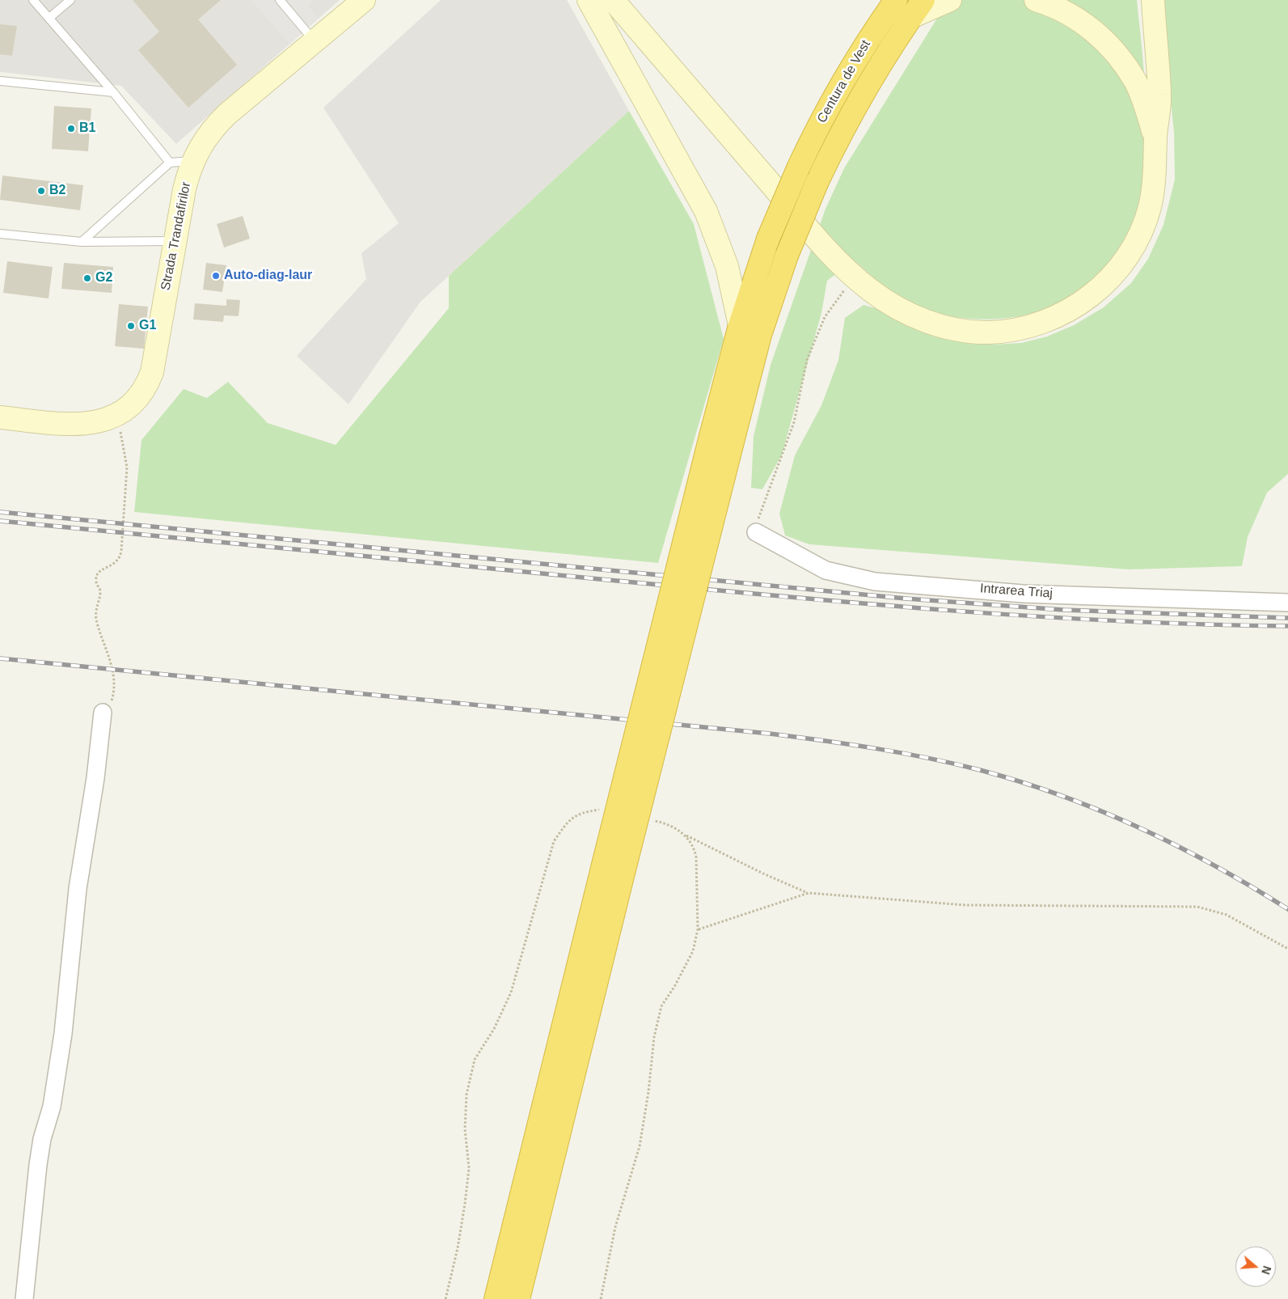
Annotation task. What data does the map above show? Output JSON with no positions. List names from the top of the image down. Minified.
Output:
{"streets":{"highway":["Centura de Vest"],"main road":["Strada Trandafirilor"],"street":["Intrarea Triaj"]},"places":["B1","B2","Auto-diag-laur","G2","G1"],"north":"right"}
